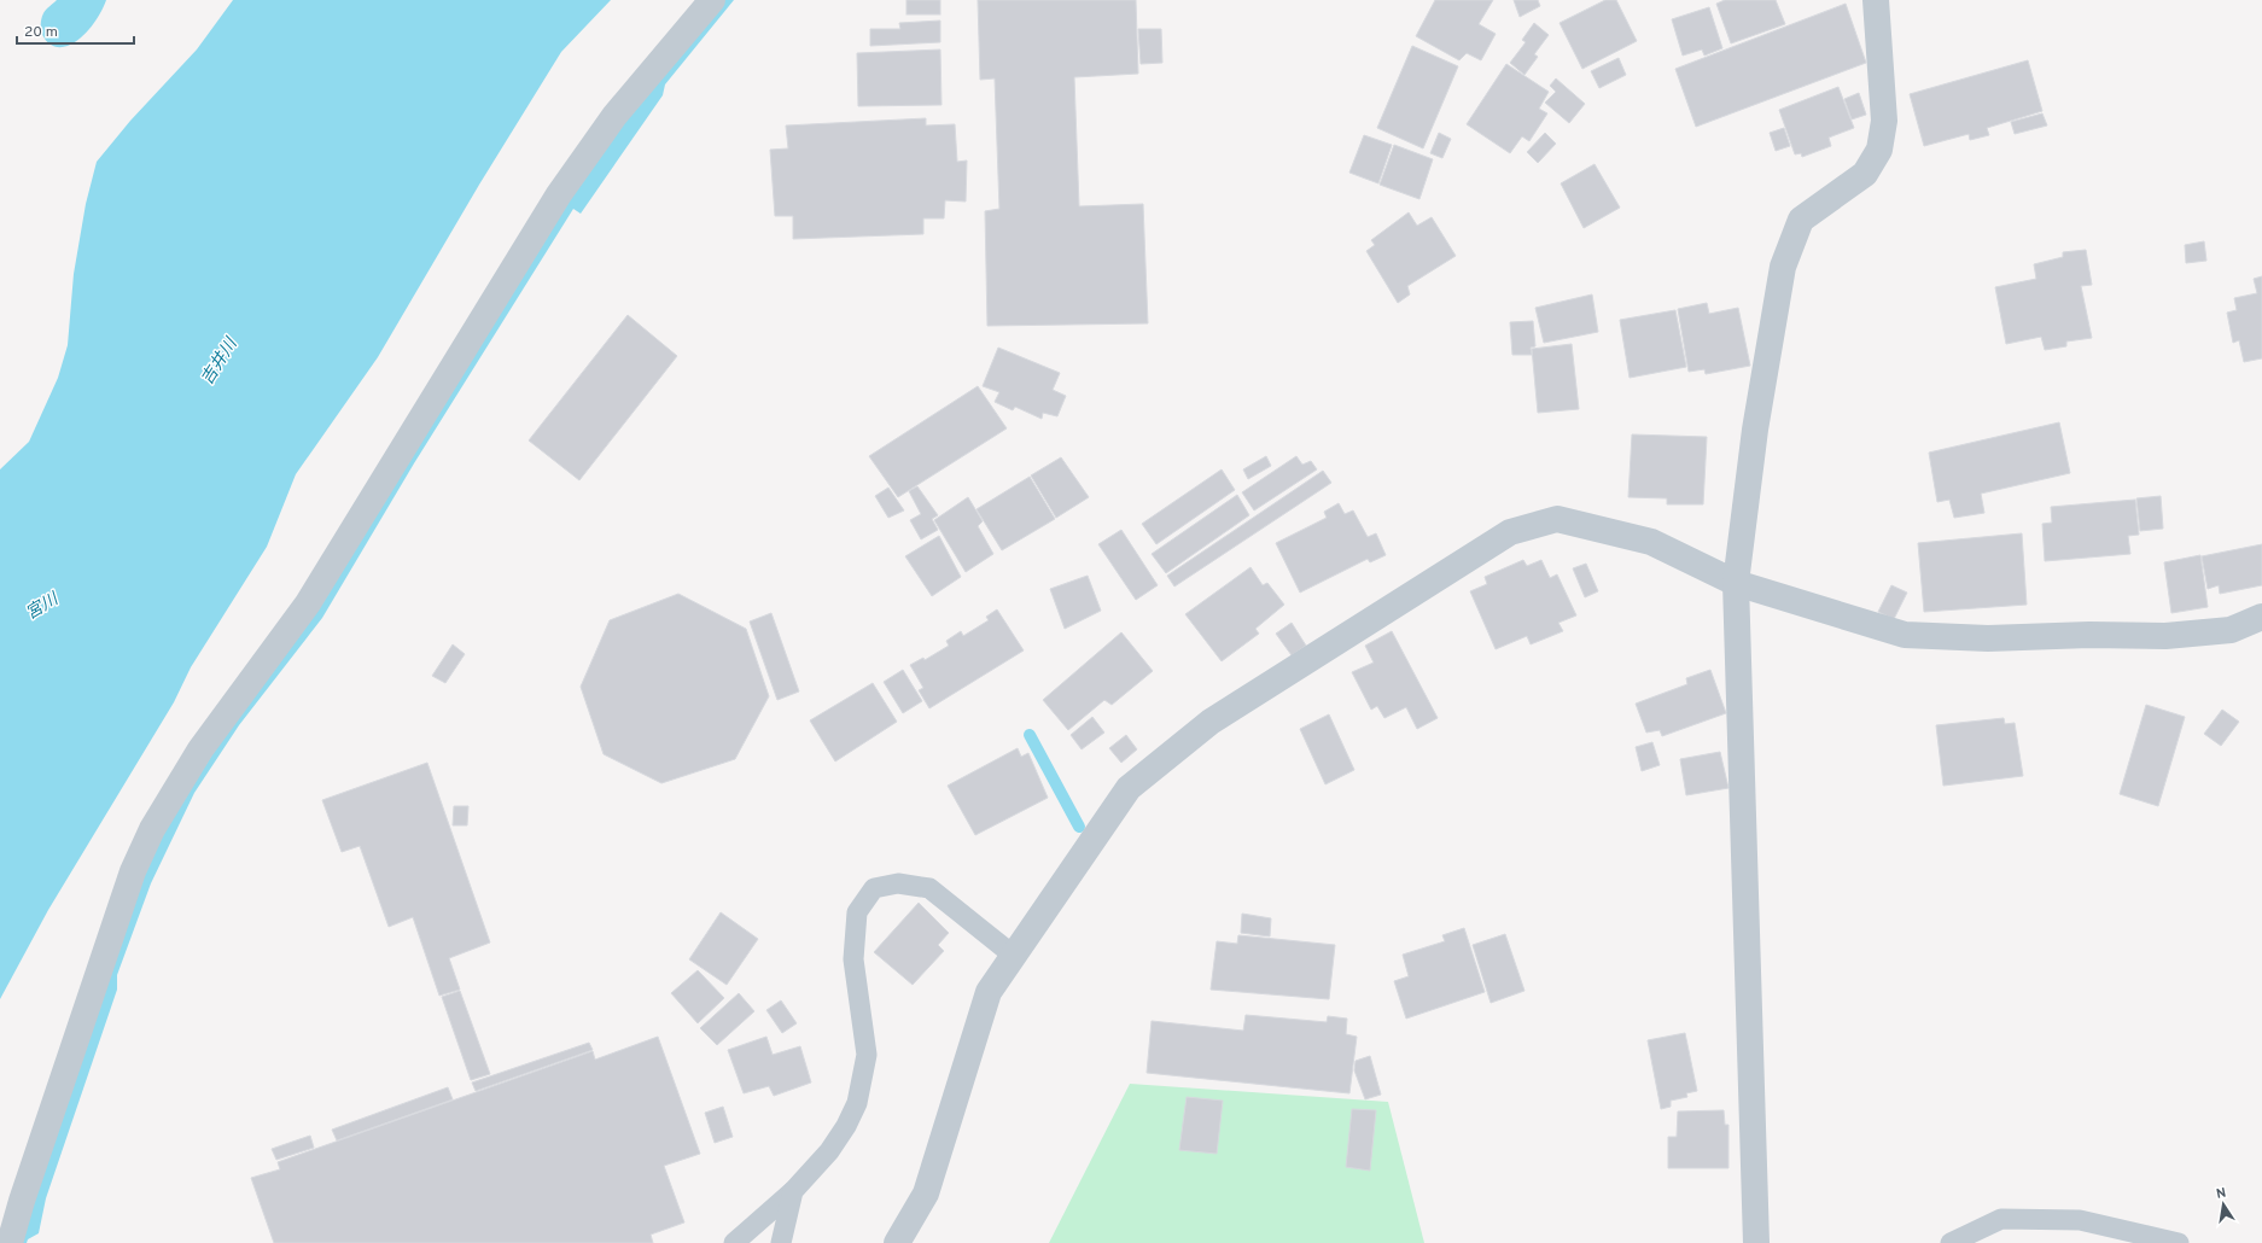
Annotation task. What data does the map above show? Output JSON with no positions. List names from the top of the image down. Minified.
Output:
{"water":["吉井川","宮川"],"scale_bar":"20 m","north":"top"}
